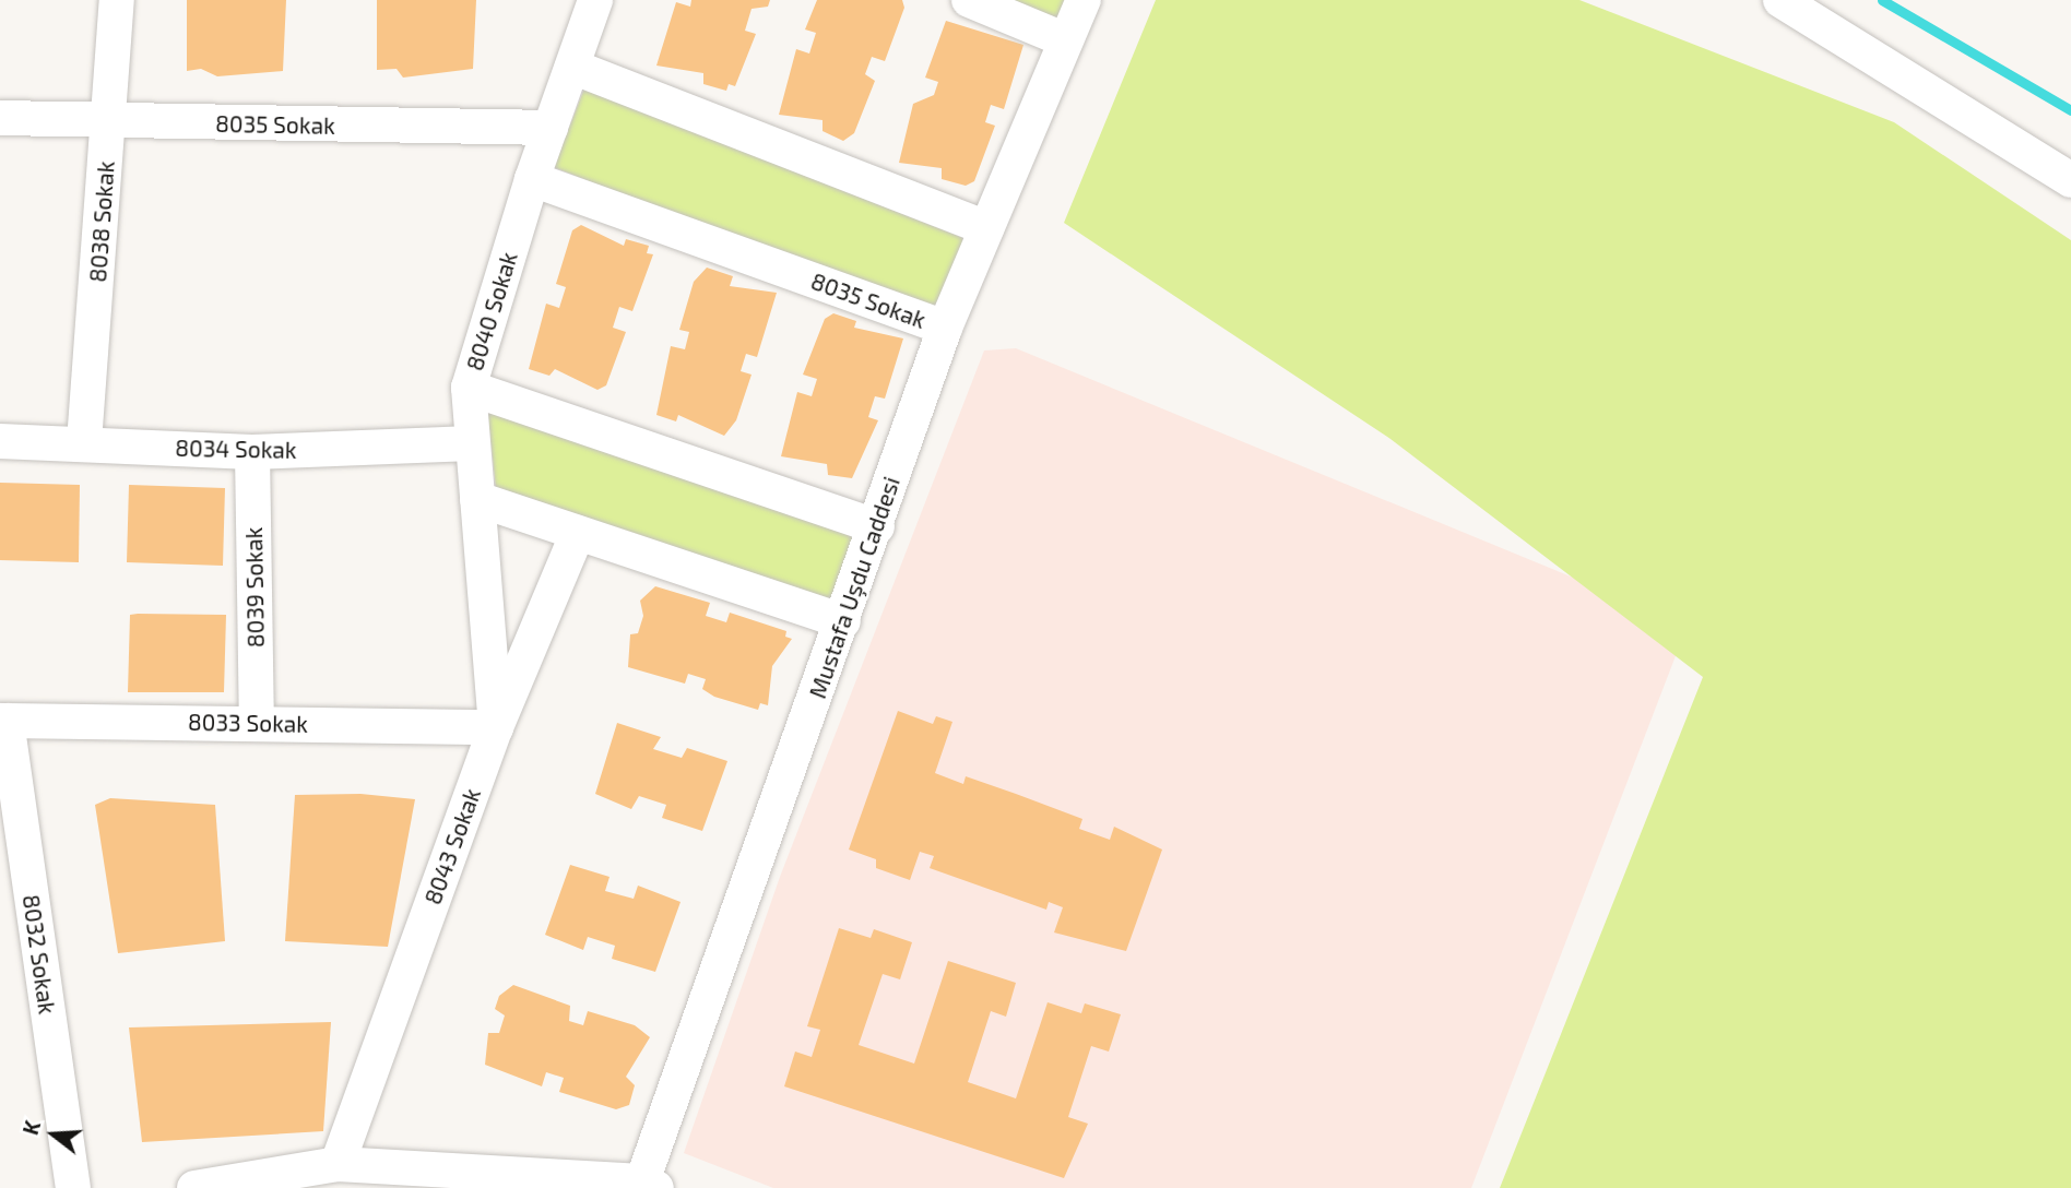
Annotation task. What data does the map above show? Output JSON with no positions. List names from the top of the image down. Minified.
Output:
{"streets":{"street":["8035 Sokak","8038 Sokak","8040 Sokak","8034 Sokak","8039 Sokak","Mustafa Uşdu Caddesi","8033 Sokak","8043 Sokak","8032 Sokak"]},"crossings":[["8035 Sokak","8038 Sokak"],["8035 Sokak","8040 Sokak"],["8035 Sokak","Mustafa Uşdu Caddesi"],["8038 Sokak","8034 Sokak"],["8040 Sokak","8034 Sokak"],["8040 Sokak","8033 Sokak"],["8040 Sokak","8043 Sokak"],["8034 Sokak","8039 Sokak"],["8039 Sokak","8033 Sokak"],["8033 Sokak","8043 Sokak"],["8033 Sokak","8032 Sokak"]],"north":"left"}
